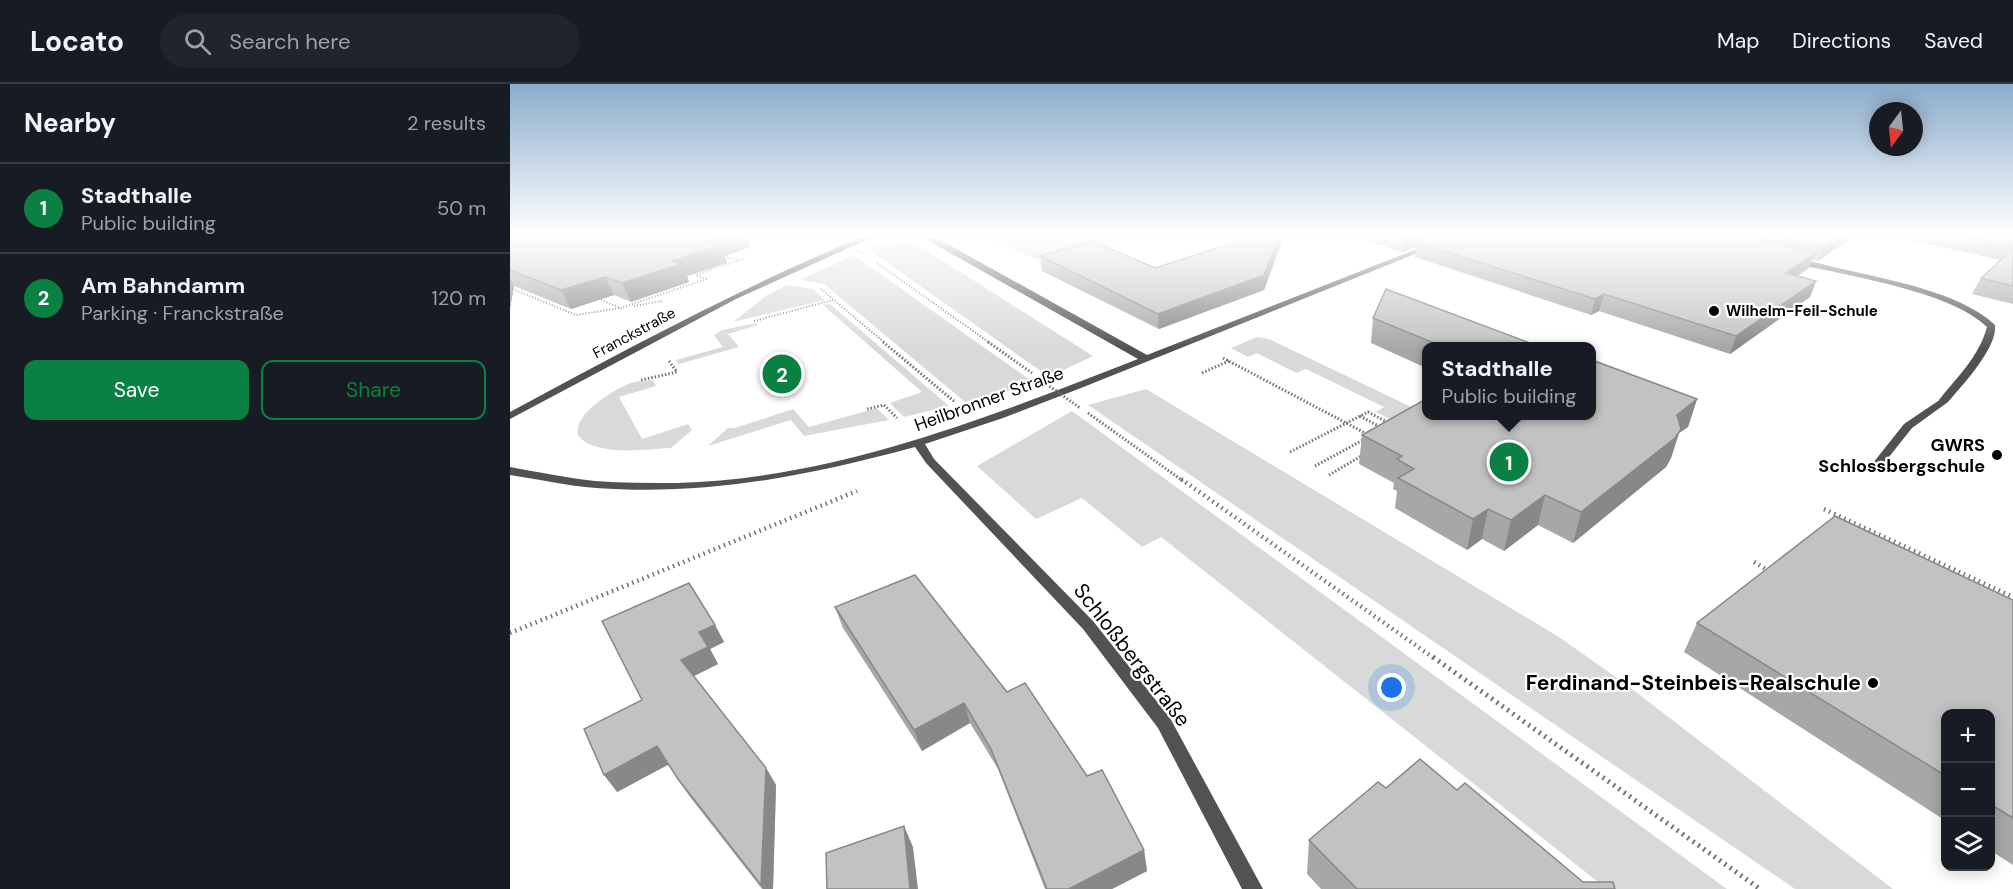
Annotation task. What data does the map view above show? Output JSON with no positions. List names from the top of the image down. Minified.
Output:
{"streets":{"street":["Franckstraße","Heilbronner Straße","Schloßbergstraße"]},"crossings":[["Heilbronner Straße","Schloßbergstraße"]],"places":["Wilhelm-Feil-Schule","GWRS Schlossbergschule","Ferdinand-Steinbeis-Realschule"],"north":"bottom","page":{"header":"Locato","search":"Search here","nav":["Map","Directions","Saved"],"heading":["Nearby","2 results"],"list":[{"mark":"1","name":"Stadthalle","note":"Public building","value":"50 m"},{"mark":"2","name":"Am Bahndamm","note":"Parking · Franckstraße","value":"120 m"}],"buttons":["Save","Share"],"popup":["Stadthalle","Public building"],"pins":["2","1"],"map_buttons":["+","−"]}}
